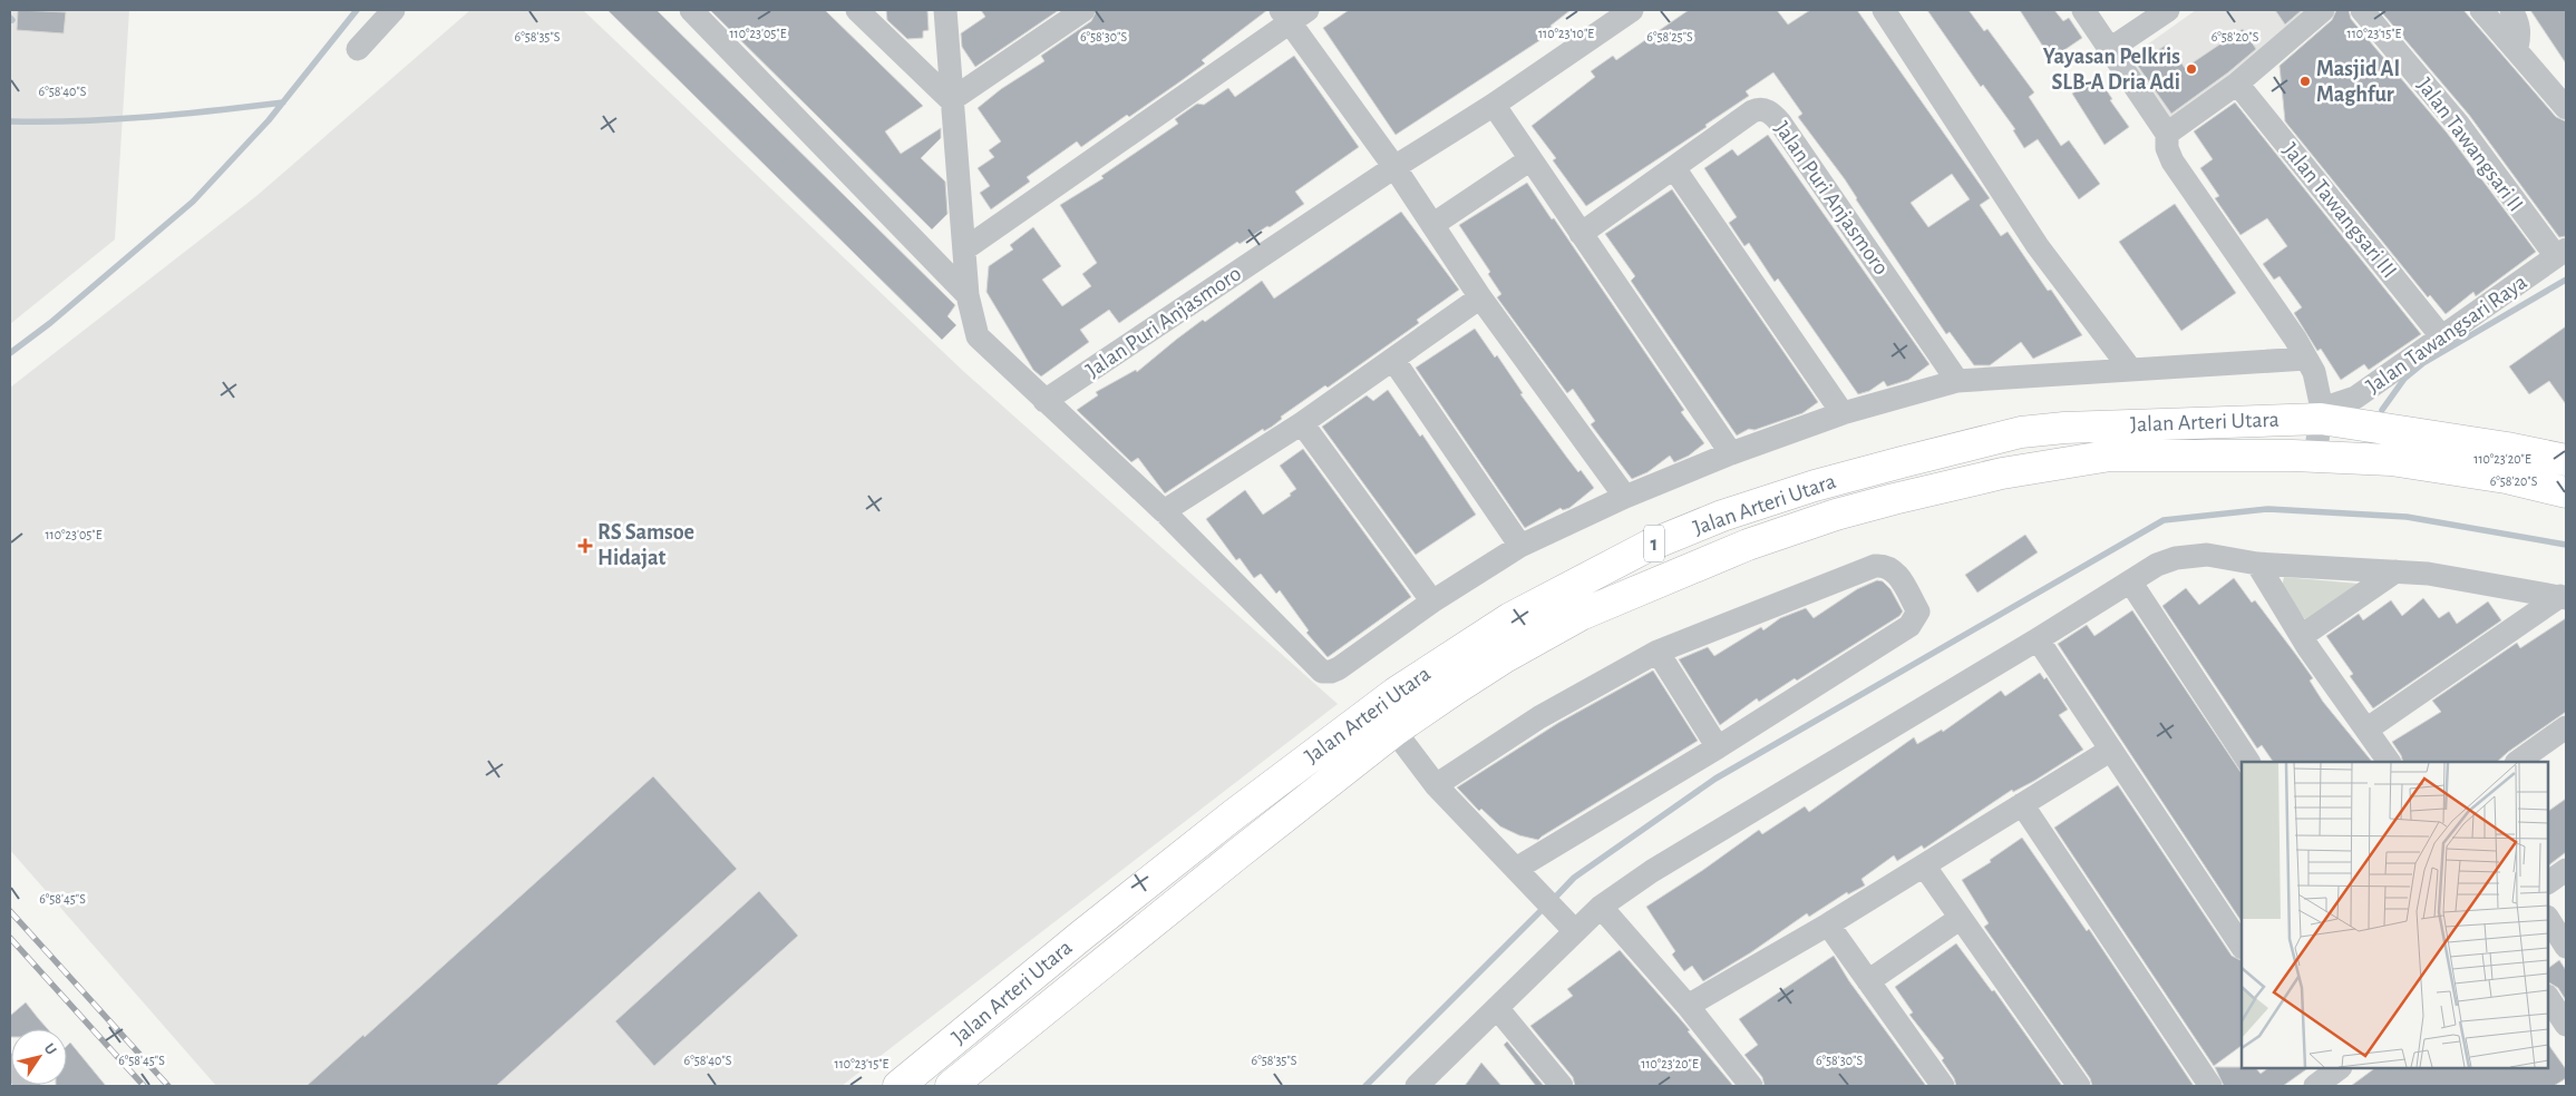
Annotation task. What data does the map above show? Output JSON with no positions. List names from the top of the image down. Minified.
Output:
{"streets":{"highway":["Jalan Arteri Utara","1"],"street":["Jalan Tawangsari II","Jalan Puri Anjasmoro","Jalan Tawangsari III","Jalan Tawangsari Raya"]},"crossings":[["Jalan Tawangsari II","Jalan Tawangsari Raya"],["Jalan Tawangsari III","Jalan Tawangsari Raya"],["Jalan Tawangsari Raya","Jalan Arteri Utara"]],"places":{"other":["Yayasan Pelkris SLB-A Dria Adi","Masjid Al Maghfur"],"health":["RS Samsoe Hidajat"]},"north":"top right","coordinates":["110°23'05\"E","110°23'10\"E","110°23'15\"E","6°58'35\"S","6°58'30\"S","6°58'25\"S","6°58'20\"S","6°58'40\"S","110°23'20\"E","6°58'45\"S"]}
